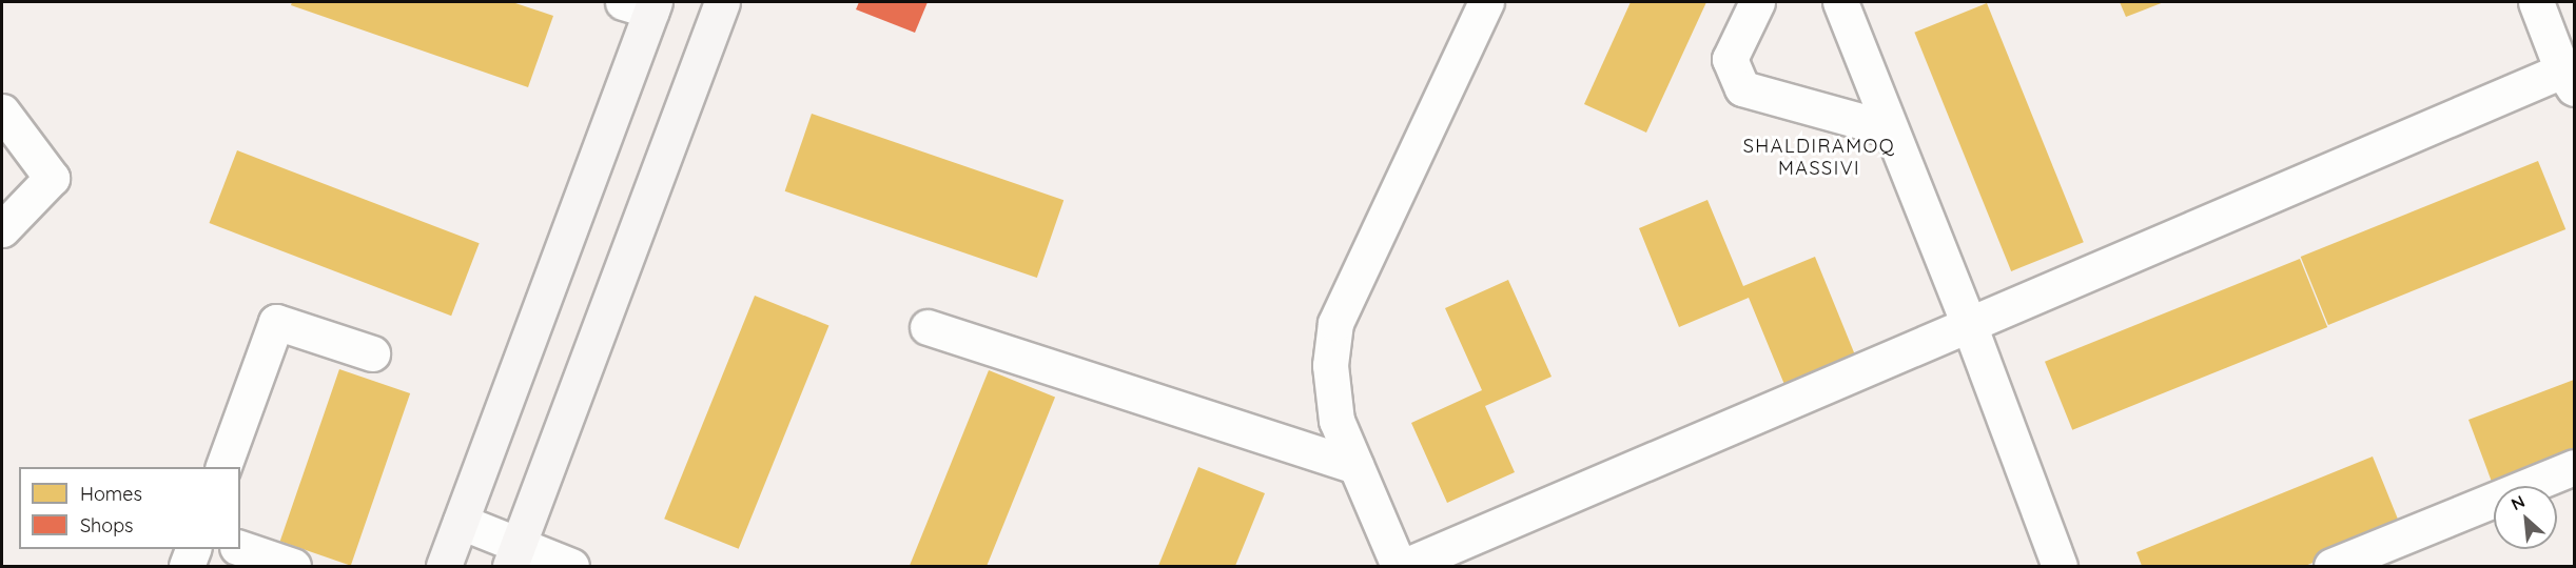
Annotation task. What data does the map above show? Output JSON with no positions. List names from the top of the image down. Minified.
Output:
{"districts":["SHALDIRAMOQ MASSIVI"],"legend":["Homes","Shops"],"north":"top left"}
